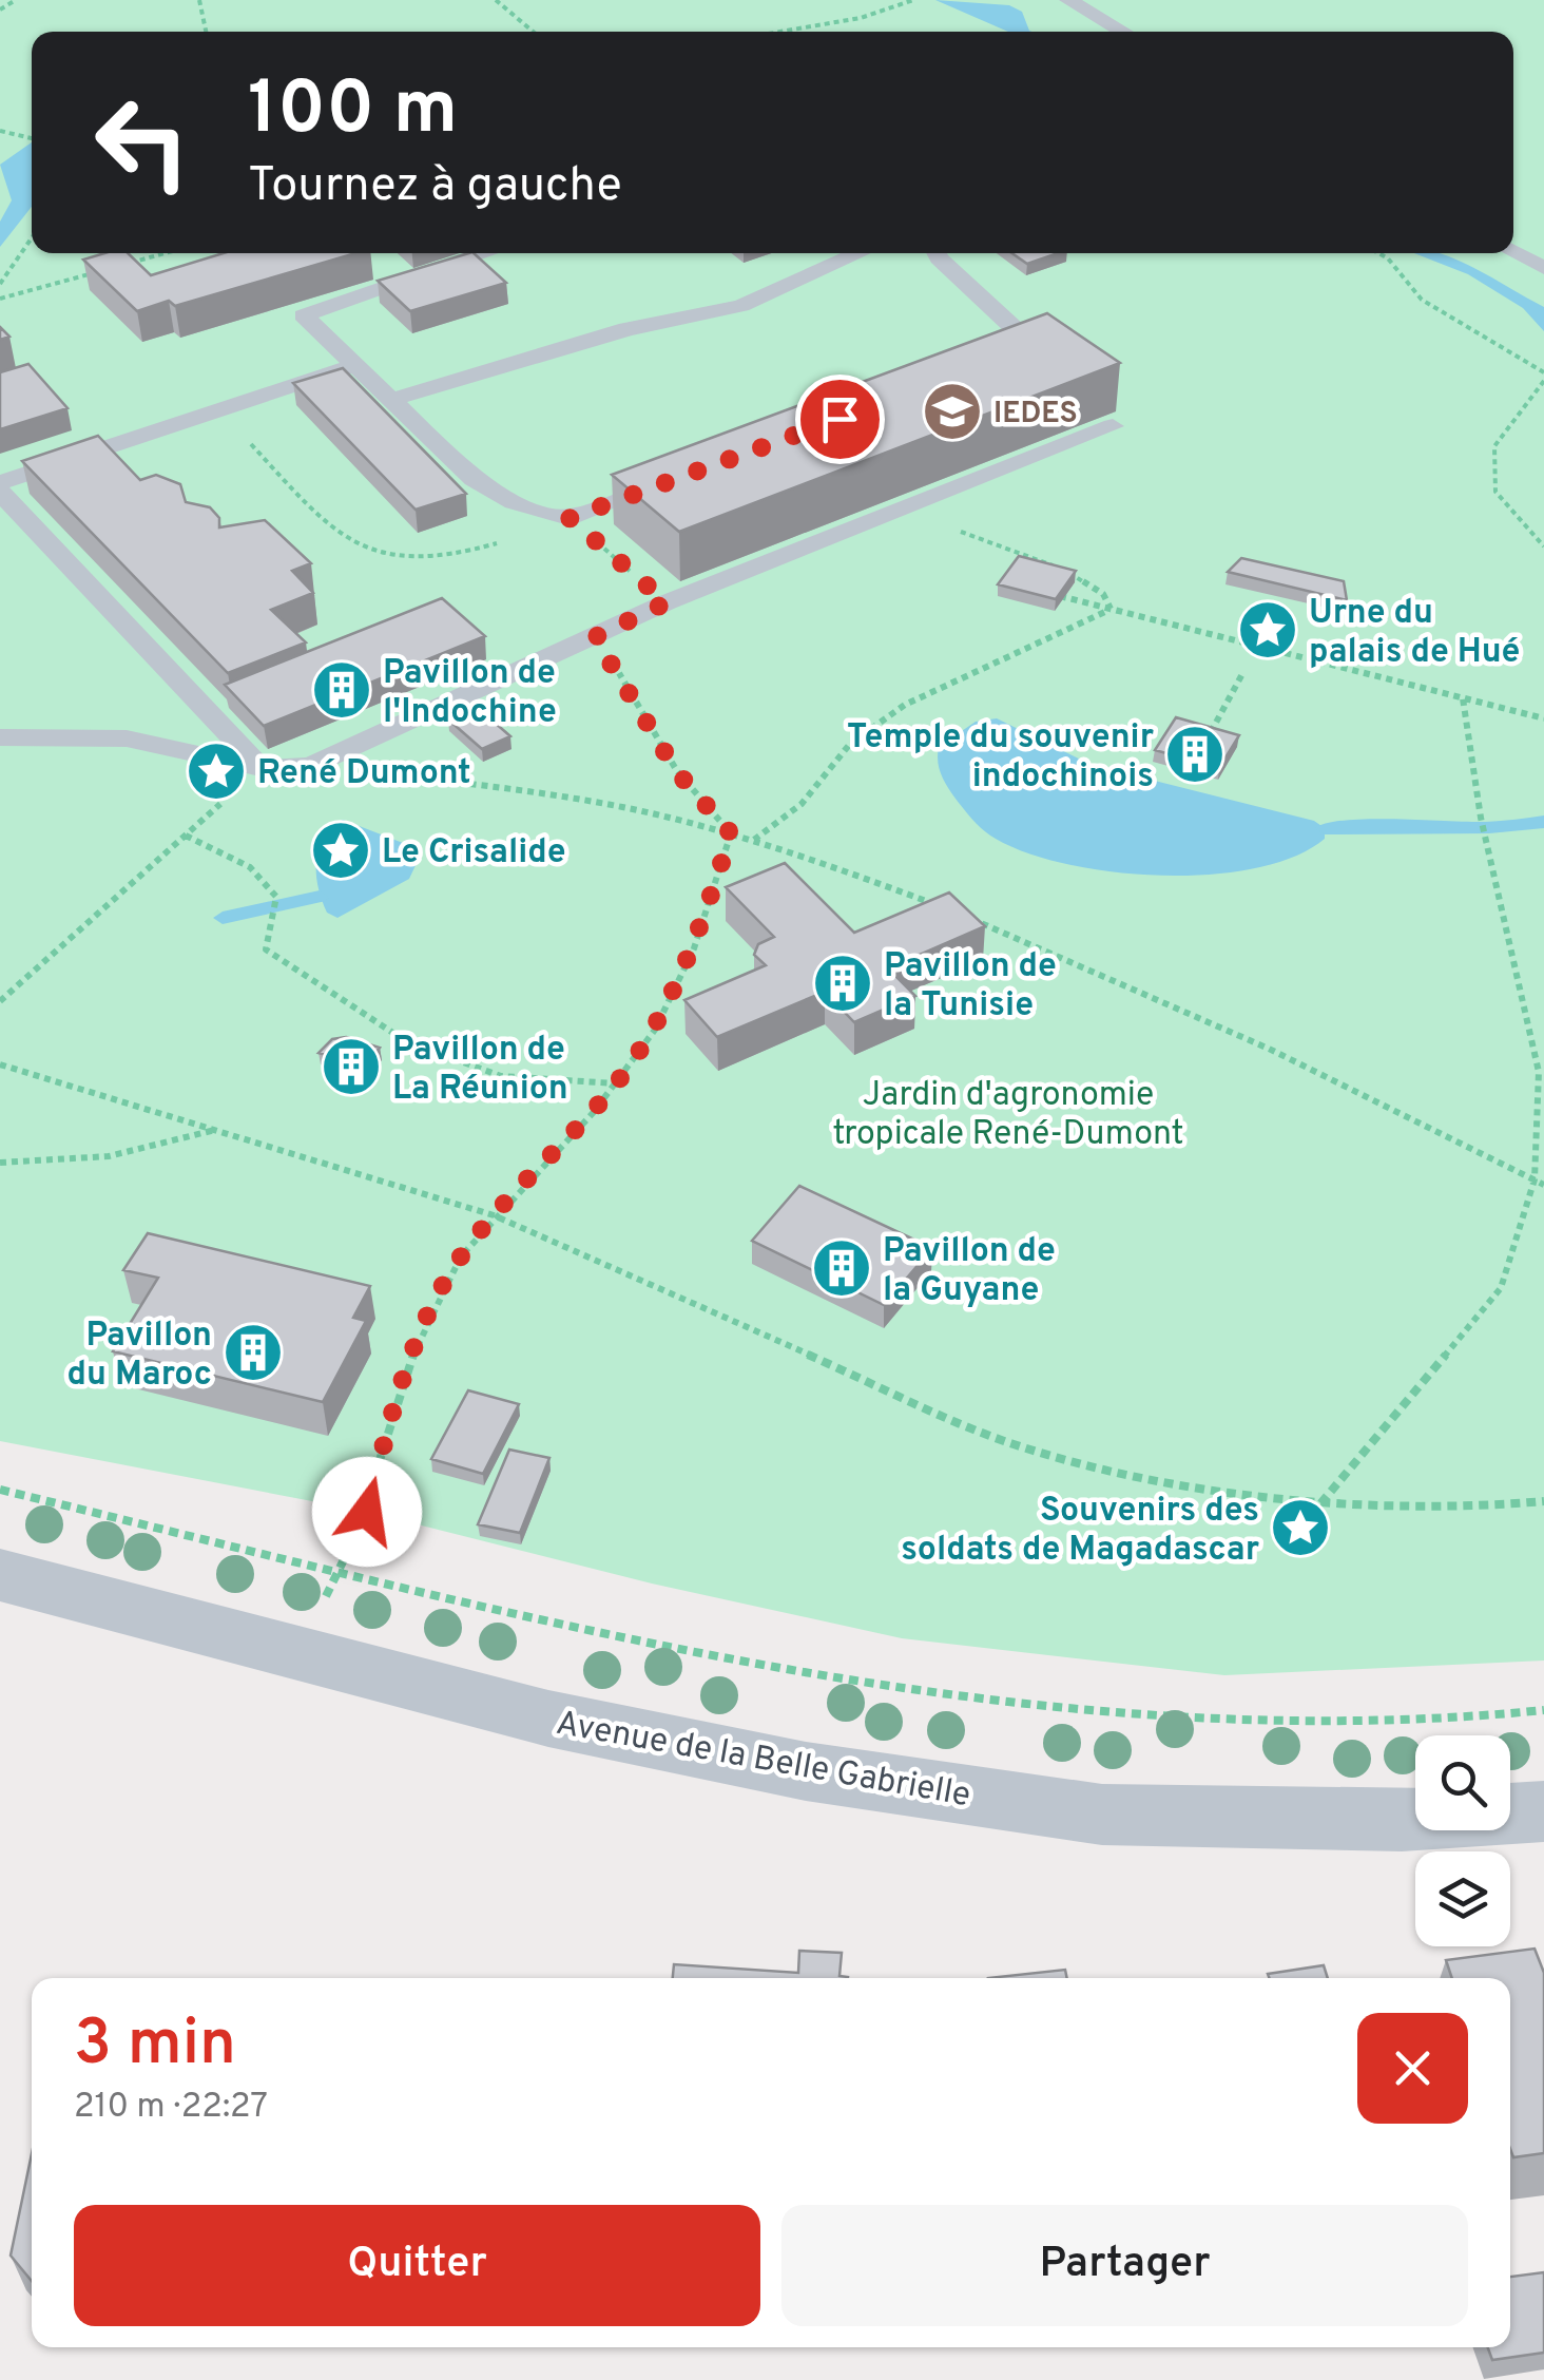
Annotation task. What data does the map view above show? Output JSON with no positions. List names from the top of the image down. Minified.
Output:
{"streets":{"street":["Avenue de la Belle Gabrielle"]},"parks":["Jardin d'agronomie tropicale René-Dumont"],"places":{"school or university":["IEDES"],"place":["Urne du palais de Hué","René Dumont","Le Crisalide","Souvenirs des soldats de Magadascar"],"building":["Pavillon de l'Indochine","Temple du souvenir indochinois","Pavillon de la Tunisie","Pavillon de La Réunion","Pavillon de la Guyane","Pavillon du Maroc"]},"page":{"turn":["100 m","Tournez à gauche"],"heading":["3 min","210 m · 22:27"],"buttons":["Quitter","Partager"]}}
